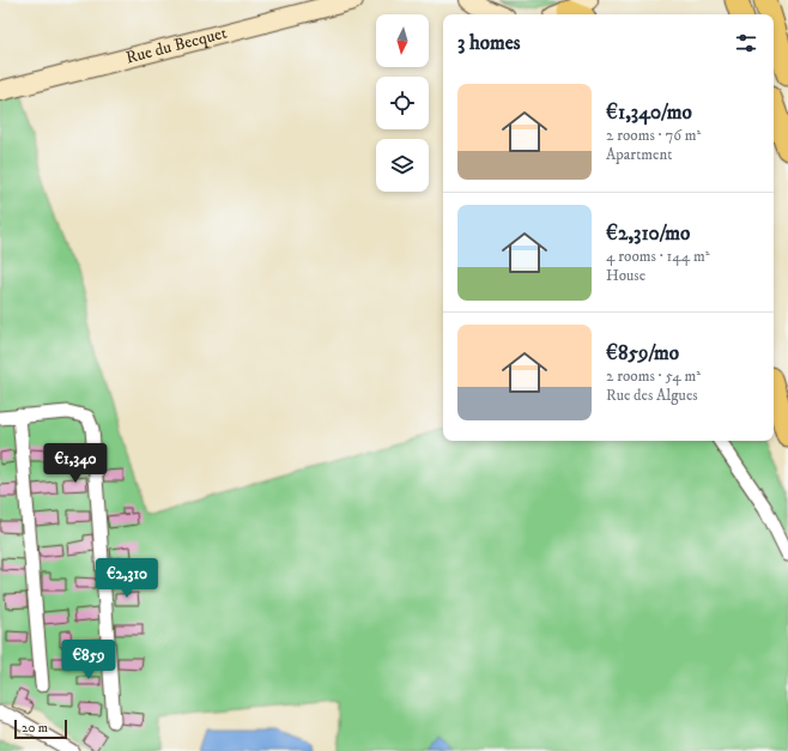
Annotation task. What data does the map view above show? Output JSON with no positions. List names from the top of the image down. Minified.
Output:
{"streets":{"main road":["Rue du Becquet"]},"scale_bar":"20 m","north":"bottom","page":{"heading":"3 homes","list":[{"name":"€1,340/mo","note":"2 rooms · 76 m² · Apartment"},{"name":"€2,310/mo","note":"4 rooms · 144 m² · House"},{"name":"€859/mo","note":"2 rooms · 54 m² · Rue des Algues"}],"price":["€1,340","€2,310","€859"],"scale":"20 m"}}
